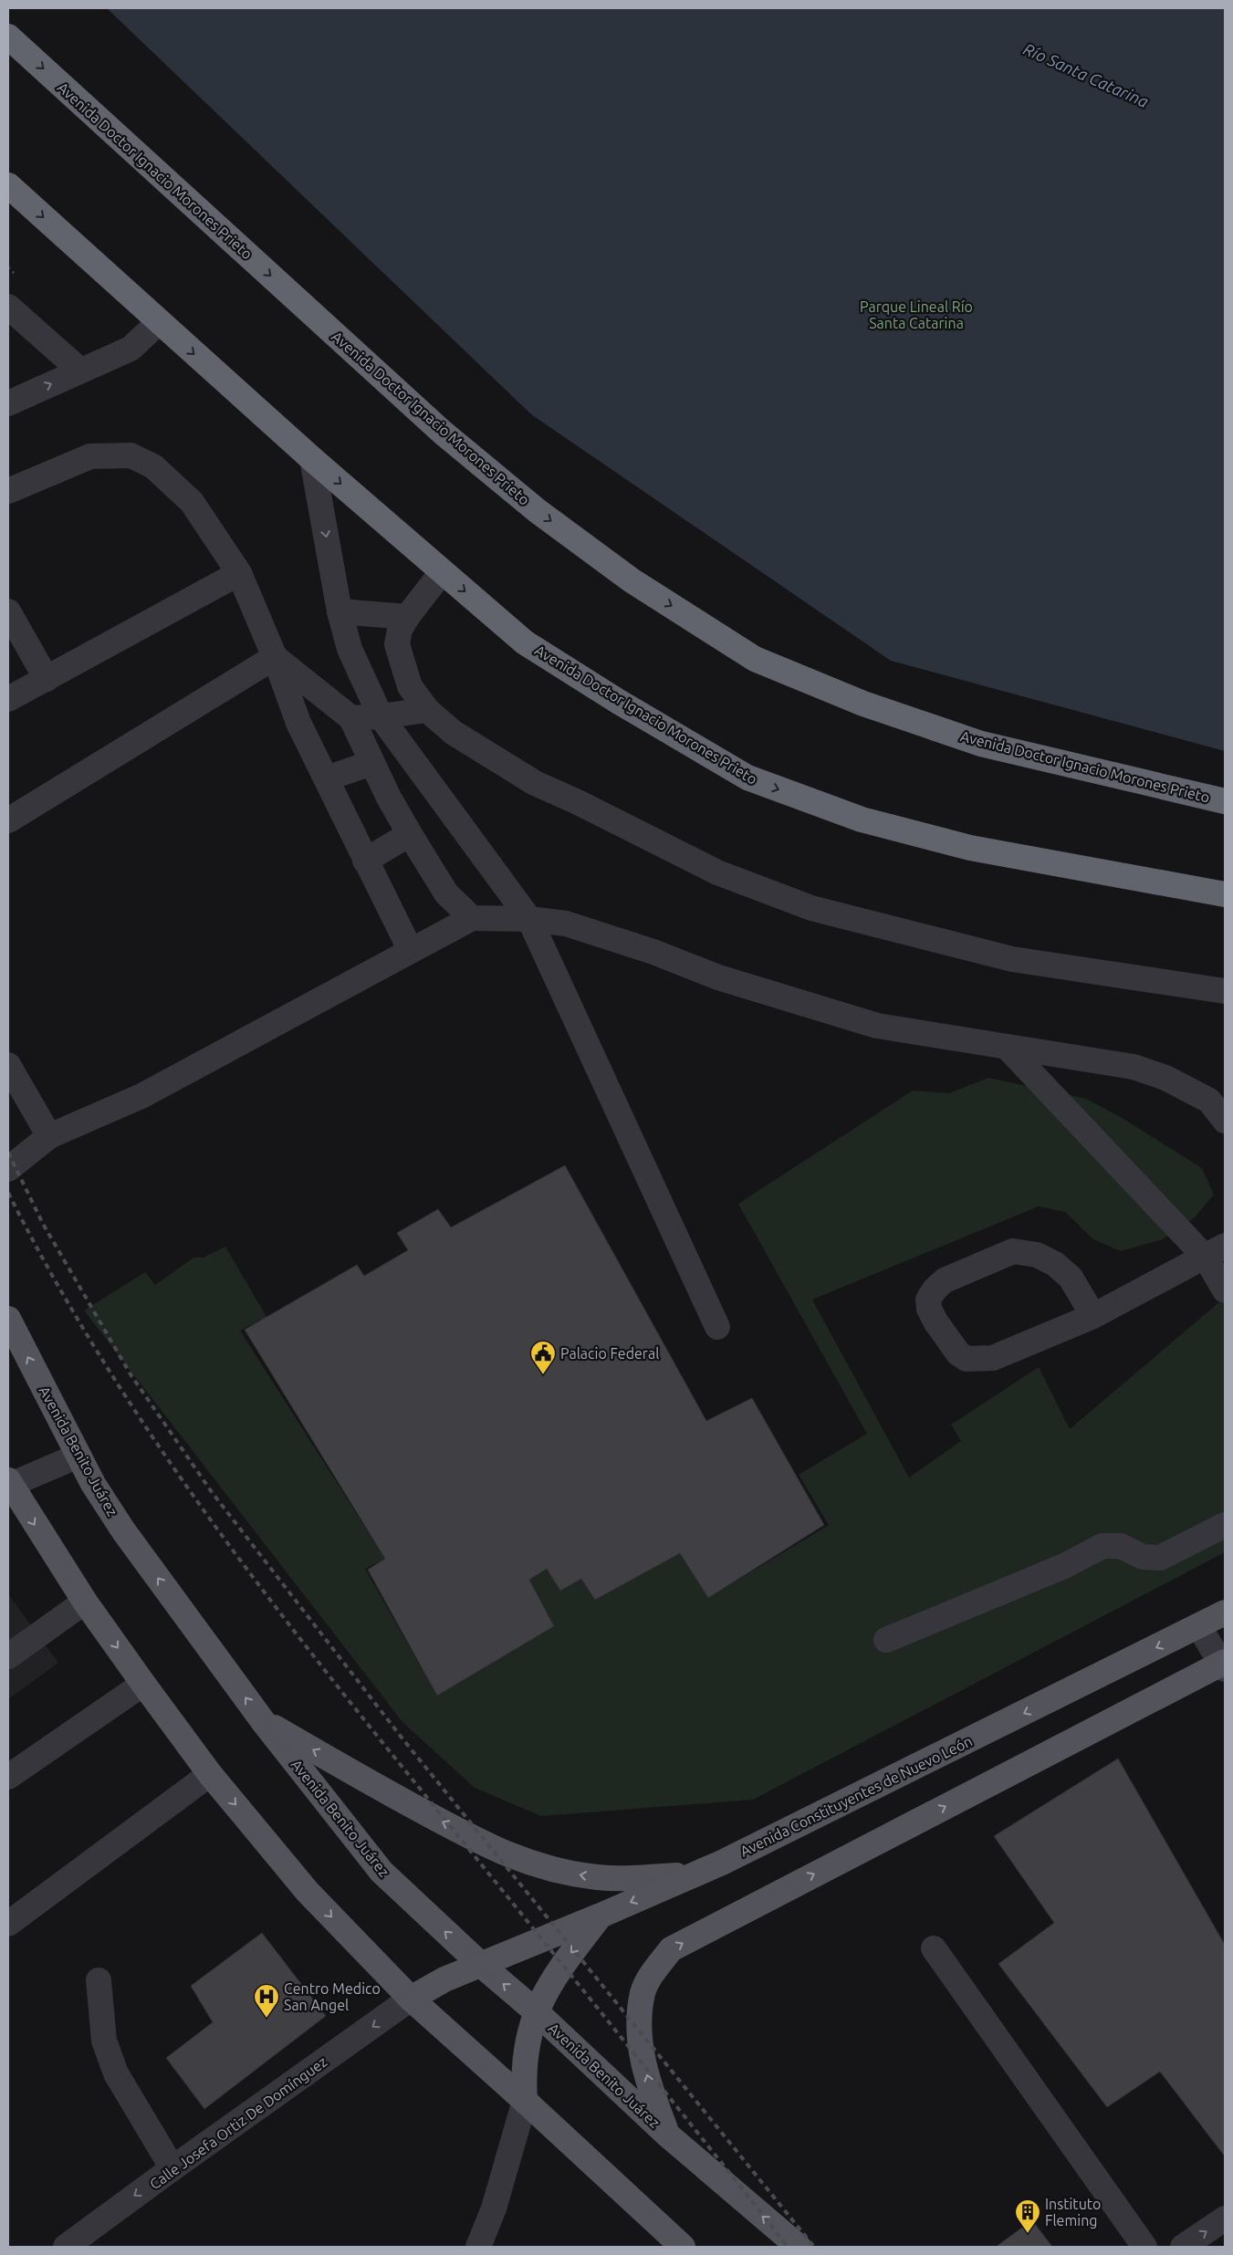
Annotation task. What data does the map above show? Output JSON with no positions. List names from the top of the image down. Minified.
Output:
{"streets":{"highway":["Avenida Doctor Ignacio Morones Prieto"],"main road":["Avenida Benito Juárez","Avenida Constituyentes de Nuevo León"],"street":["Calle Josefa Ortiz De Domínguez"]},"crossings":[["Avenida Benito Juárez","Avenida Constituyentes de Nuevo León"],["Avenida Constituyentes de Nuevo León","Calle Josefa Ortiz De Domínguez"]],"one_way":["Avenida Doctor Ignacio Morones Prieto","Avenida Constituyentes de Nuevo León","Calle Josefa Ortiz De Domínguez"],"water":["Río Santa Catarina"],"parks":["Parque Lineal Río Santa Catarina"],"places":{"public building":["Palacio Federal"],"hospital":["Centro Medico San Angel"],"building":["Instituto Fleming"]}}
